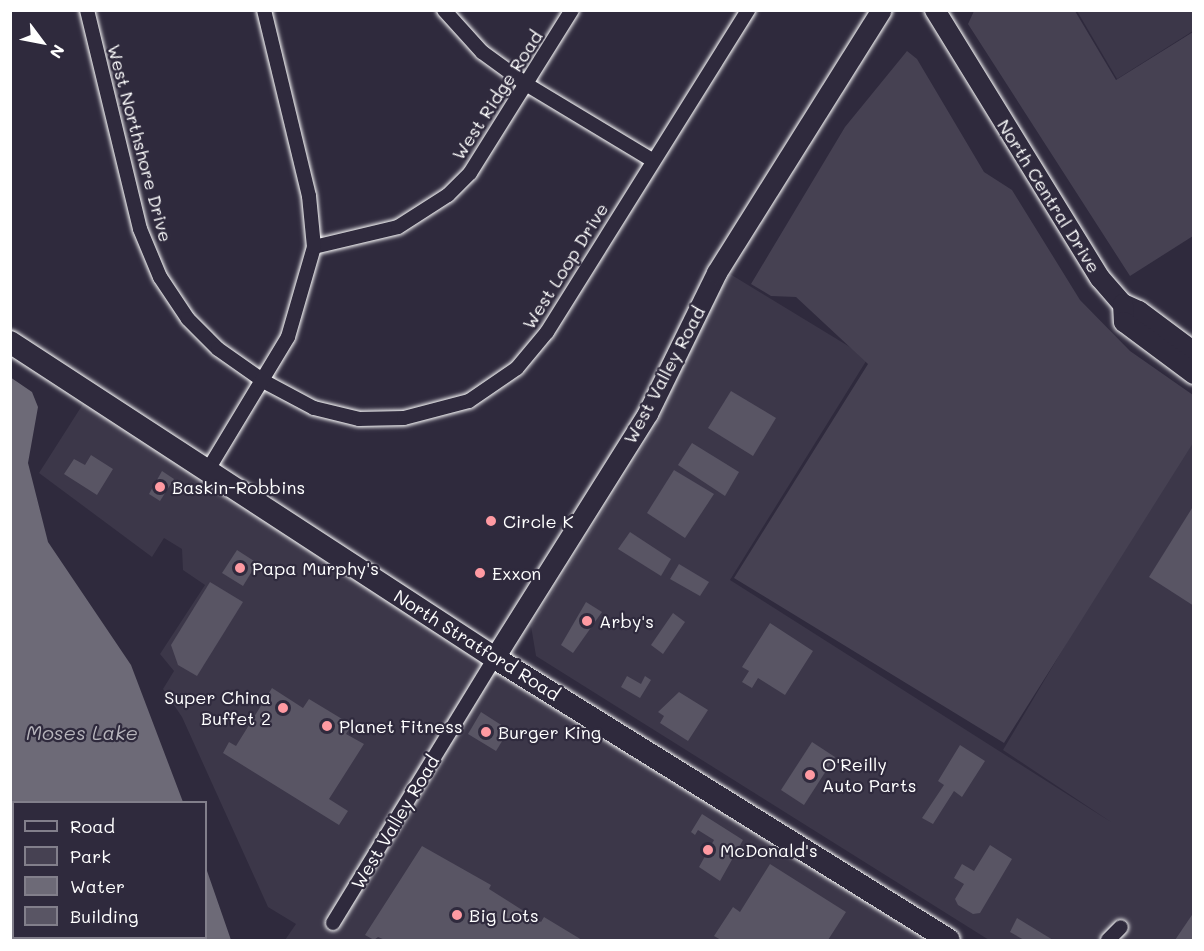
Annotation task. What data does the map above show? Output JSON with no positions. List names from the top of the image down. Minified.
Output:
{"streets":{"main road":["North Central Drive","West Valley Road","North Stratford Road"],"street":["West Ridge Road","West Northshore Drive","West Loop Drive"]},"crossings":[["West Northshore Drive","West Loop Drive"],["West Valley Road","North Stratford Road"]],"water":["Moses Lake"],"places":["Baskin-Robbins","Circle K","Papa Murphy's","Exxon","Arby's","Super China Buffet 2","Planet Fitness","Burger King","O'Reilly Auto Parts","McDonald's","Big Lots"],"legend":["Road","Park","Water","Building"],"north":"bottom right"}
